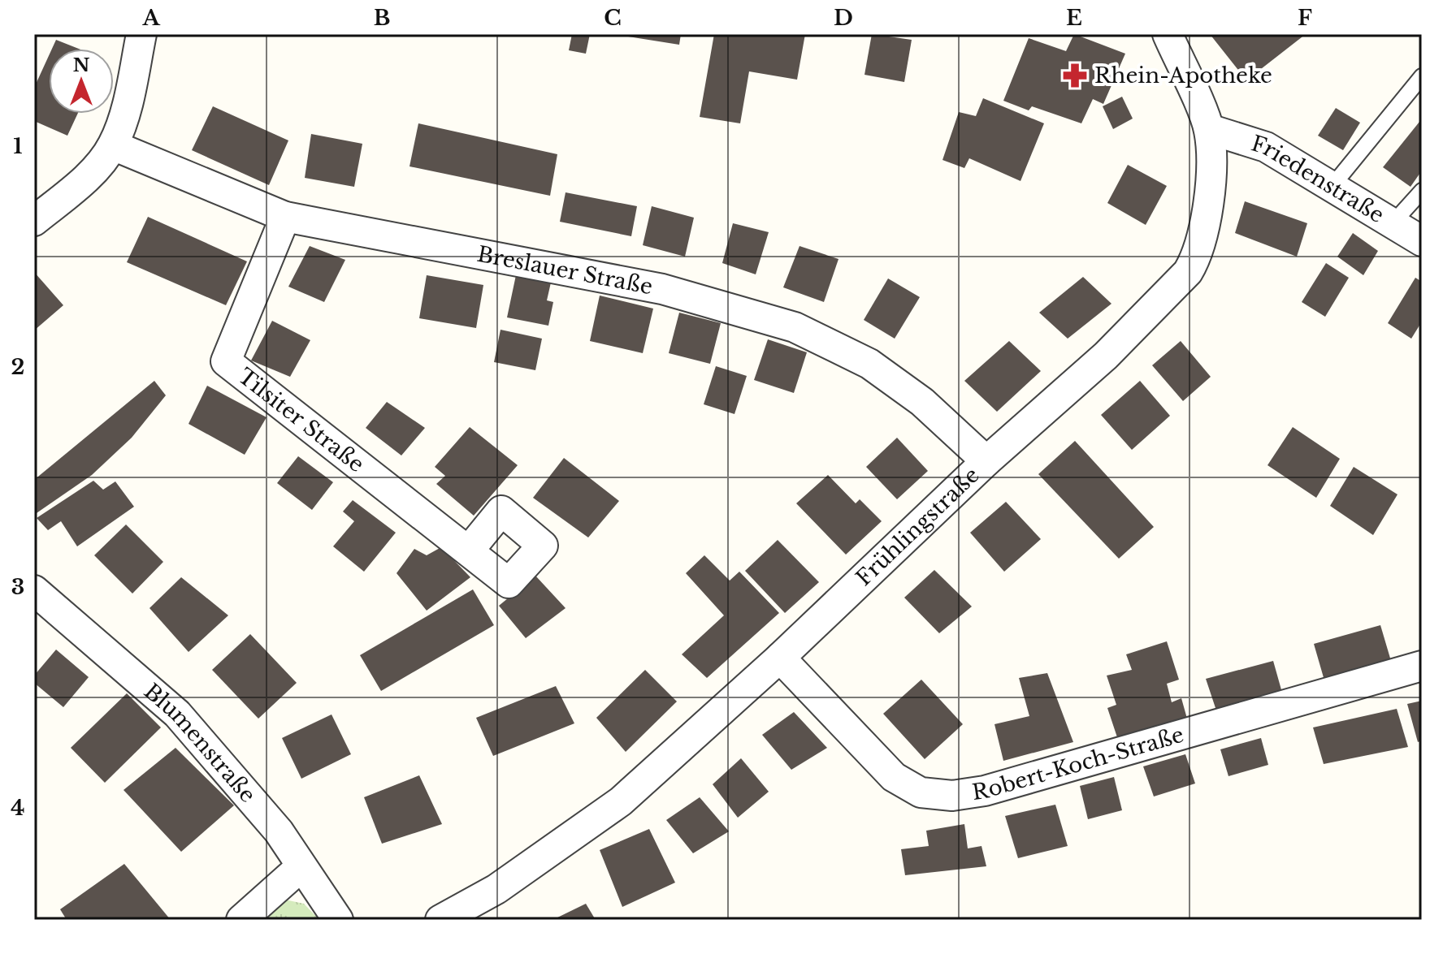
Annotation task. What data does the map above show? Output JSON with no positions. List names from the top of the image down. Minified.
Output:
{"streets":{"street":["Friedenstraße","Breslauer Straße","Tilsiter Straße","Frühlingstraße","Blumenstraße","Robert-Koch-Straße"]},"crossings":[["Friedenstraße","Frühlingstraße"],["Breslauer Straße","Tilsiter Straße"],["Breslauer Straße","Frühlingstraße"],["Frühlingstraße","Robert-Koch-Straße"]],"places":{"pharmacy":["Rhein-Apotheke"]},"north":"top","grid":{"columns":["A","B","C","D","E","F"],"rows":["1","2","3","4"]}}
